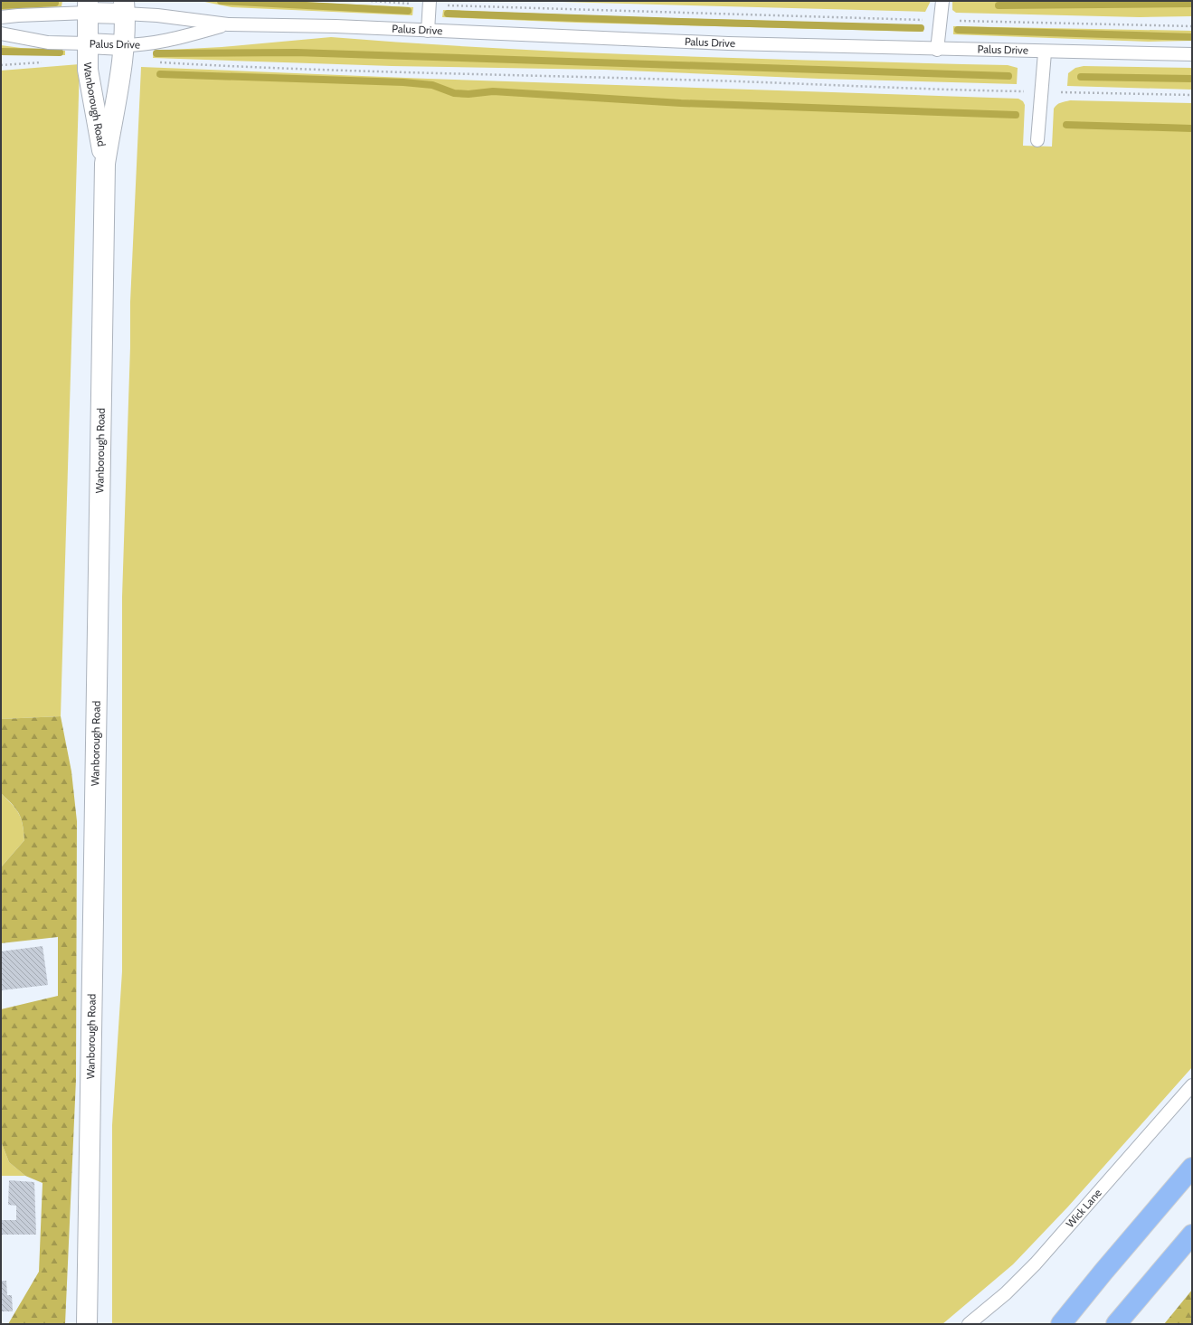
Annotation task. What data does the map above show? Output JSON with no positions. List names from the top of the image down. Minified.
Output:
{"streets":{"street":["Palus Drive","Wanborough Road"],"lane":["Wick Lane"]},"crossings":[["Palus Drive","Wanborough Road"]]}
